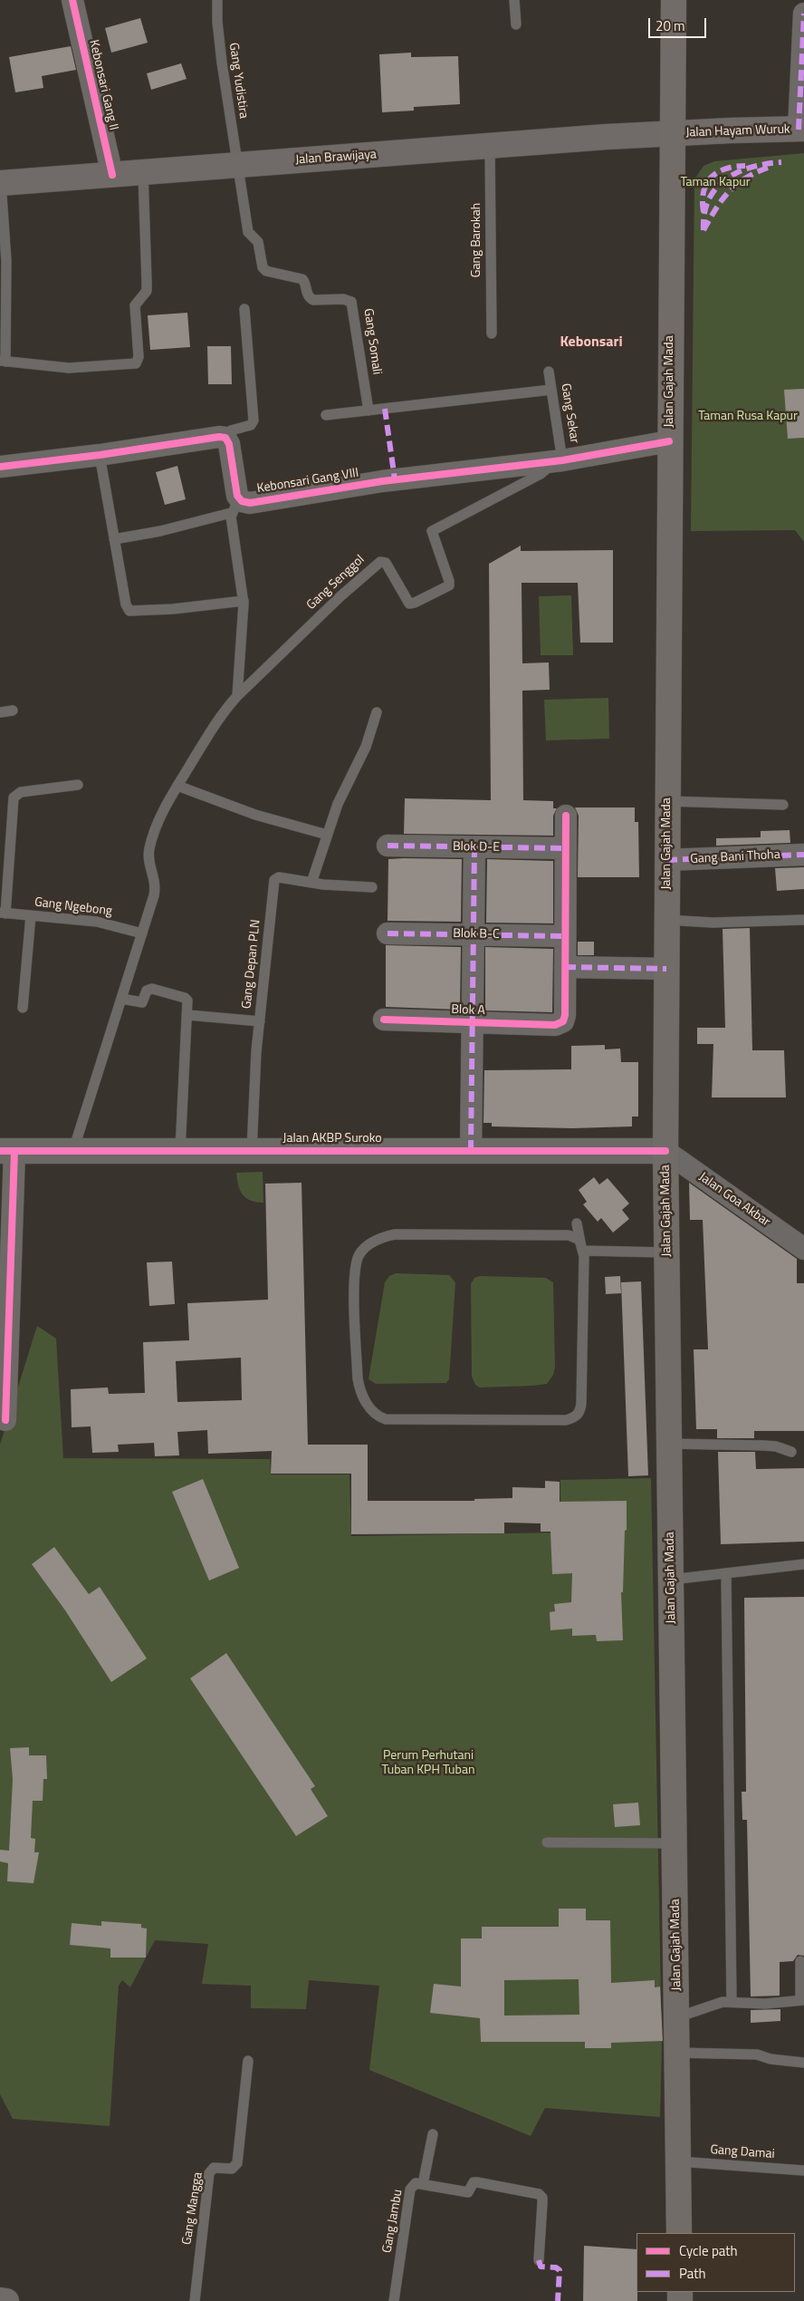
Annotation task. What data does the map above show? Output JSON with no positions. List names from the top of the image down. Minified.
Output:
{"streets":{"highway":["Jalan Gajah Mada"],"main road":["Jalan Hayam Wuruk","Jalan Brawijaya"],"street":["Kebonsari Gang II","Kebonsari Gang VIII","Blok D-E","Gang Bani Thoha","Blok B-C","Blok A","Jalan AKBP Suroko","Jalan Goa Akbar"],"lane":["Gang Yudistira","Gang Barokah","Gang Somali","Gang Sekar","Gang Senggol","Gang Ngebong","Gang Depan PLN","Gang Damai","Gang Mangga","Gang Jambu"]},"crossings":[["Gang Yudistira","Jalan Brawijaya"],["Gang Yudistira","Gang Somali"],["Kebonsari Gang II","Jalan Brawijaya"],["Jalan Hayam Wuruk","Jalan Brawijaya"],["Jalan Hayam Wuruk","Jalan Gajah Mada"],["Jalan Brawijaya","Gang Barokah"],["Jalan Brawijaya","Gang Somali"],["Jalan Brawijaya","Jalan Gajah Mada"],["Jalan Gajah Mada","Kebonsari Gang VIII"],["Jalan Gajah Mada","Gang Bani Thoha"],["Jalan Gajah Mada","Jalan AKBP Suroko"],["Jalan Gajah Mada","Jalan Goa Akbar"],["Jalan Gajah Mada","Gang Damai"],["Gang Sekar","Kebonsari Gang VIII"],["Gang Sekar","Gang Senggol"],["Kebonsari Gang VIII","Gang Senggol"],["Gang Depan PLN","Jalan AKBP Suroko"],["Jalan AKBP Suroko","Jalan Goa Akbar"]],"districts":["Kebonsari"],"parks":["Taman Kapur","Taman Rusa Kapur","Perum Perhutani Tuban KPH Tuban"],"legend":["Cycle path","Path"],"scale_bar":"20 m"}
